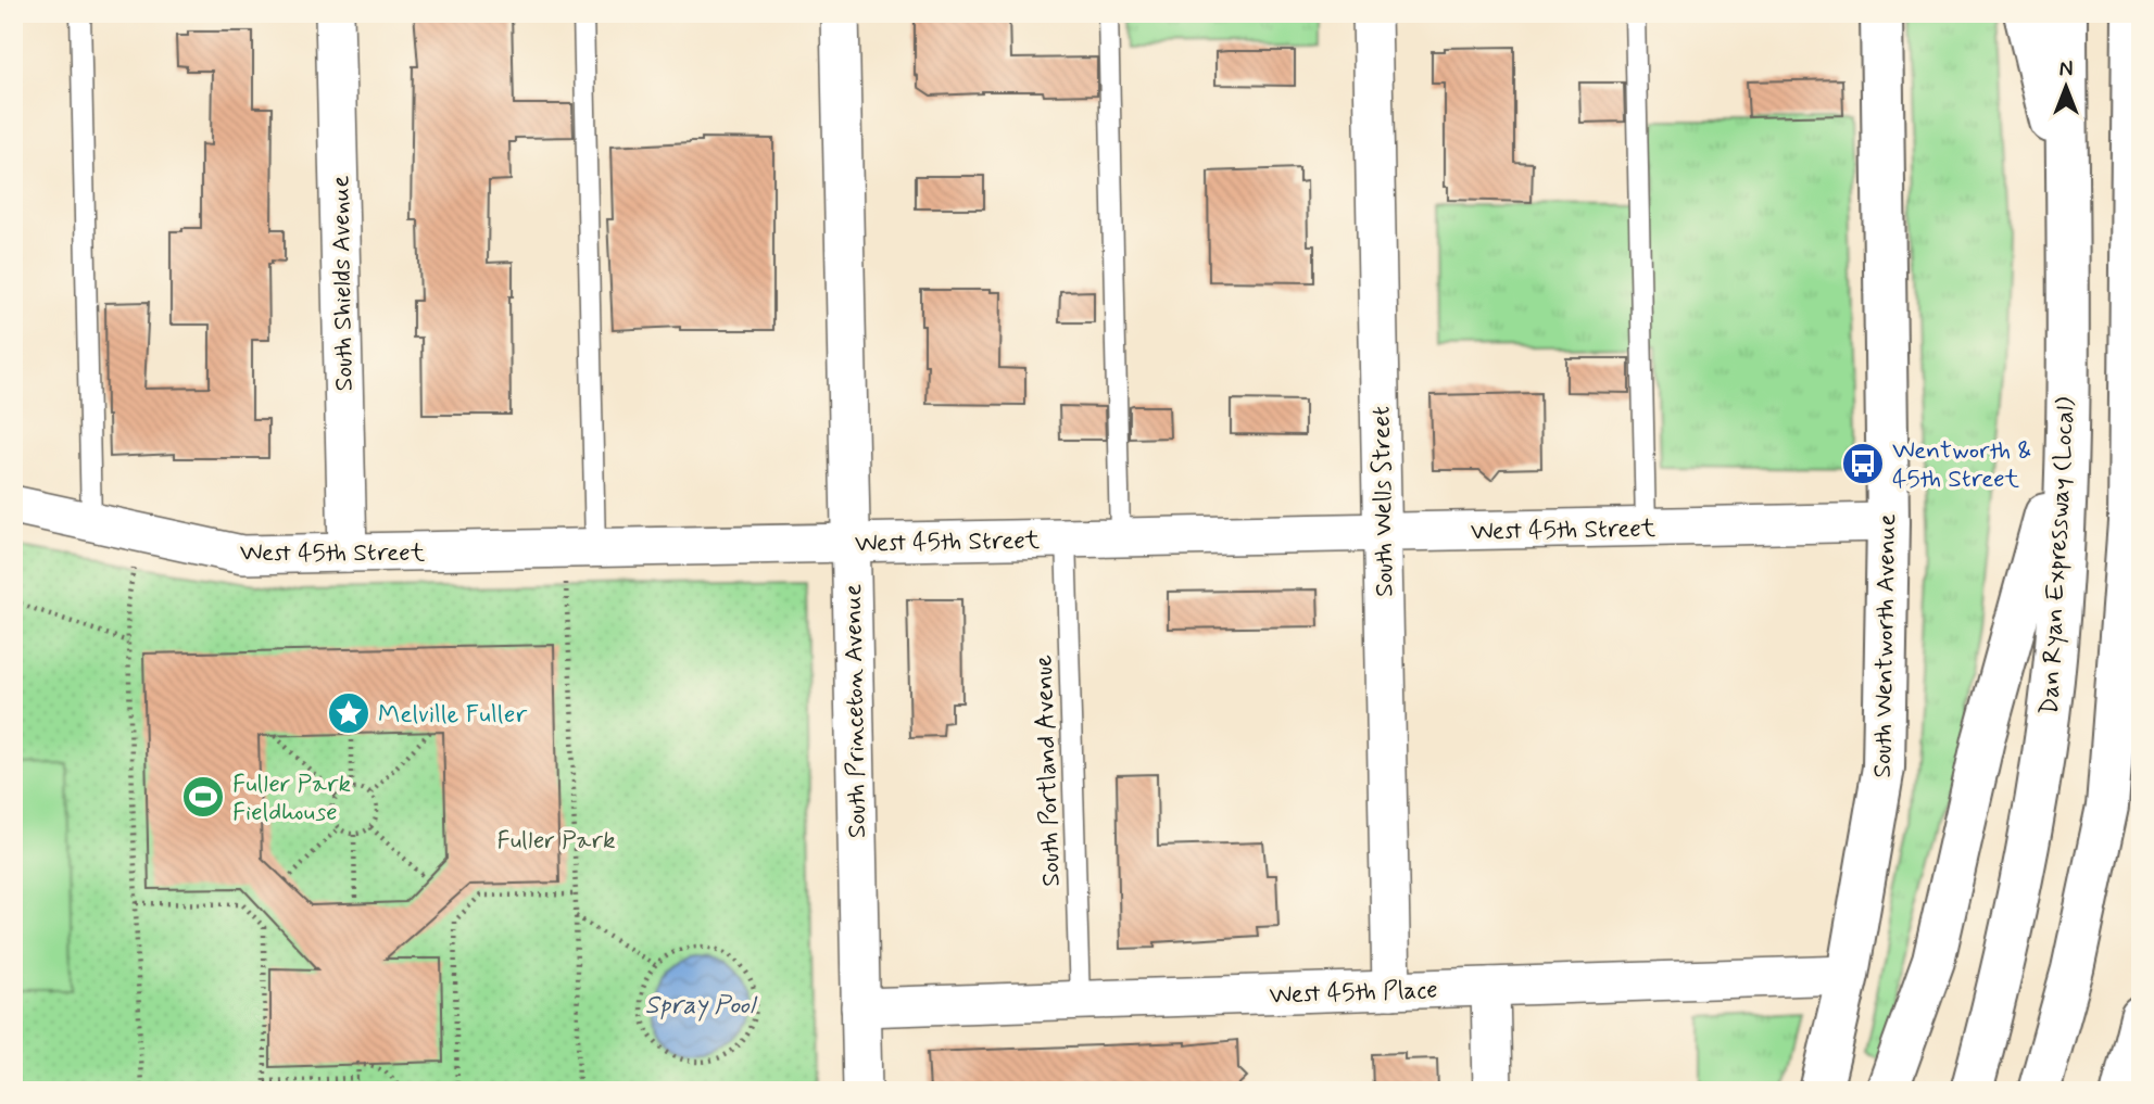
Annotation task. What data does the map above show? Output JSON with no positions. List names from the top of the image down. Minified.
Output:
{"streets":{"main road":["Dan Ryan Expressway (Local)","South Wentworth Avenue"],"street":["South Shields Avenue","South Wells Street","West 45th Street","South Princeton Avenue","West 45th Place"],"lane":["South Portland Avenue"]},"crossings":[["South Shields Avenue","West 45th Street"],["South Wells Street","West 45th Street"],["South Wells Street","West 45th Place"],["West 45th Street","South Wentworth Avenue"],["West 45th Street","South Princeton Avenue"],["West 45th Street","South Portland Avenue"],["South Wentworth Avenue","West 45th Place"],["South Princeton Avenue","West 45th Place"],["South Portland Avenue","West 45th Place"]],"water":["Spray Pool"],"parks":["Fuller Park"],"places":{"bus stop":["Wentworth & 45th Street"],"place":["Melville Fuller"],"sports":["Fuller Park Fieldhouse"]},"north":"top"}
